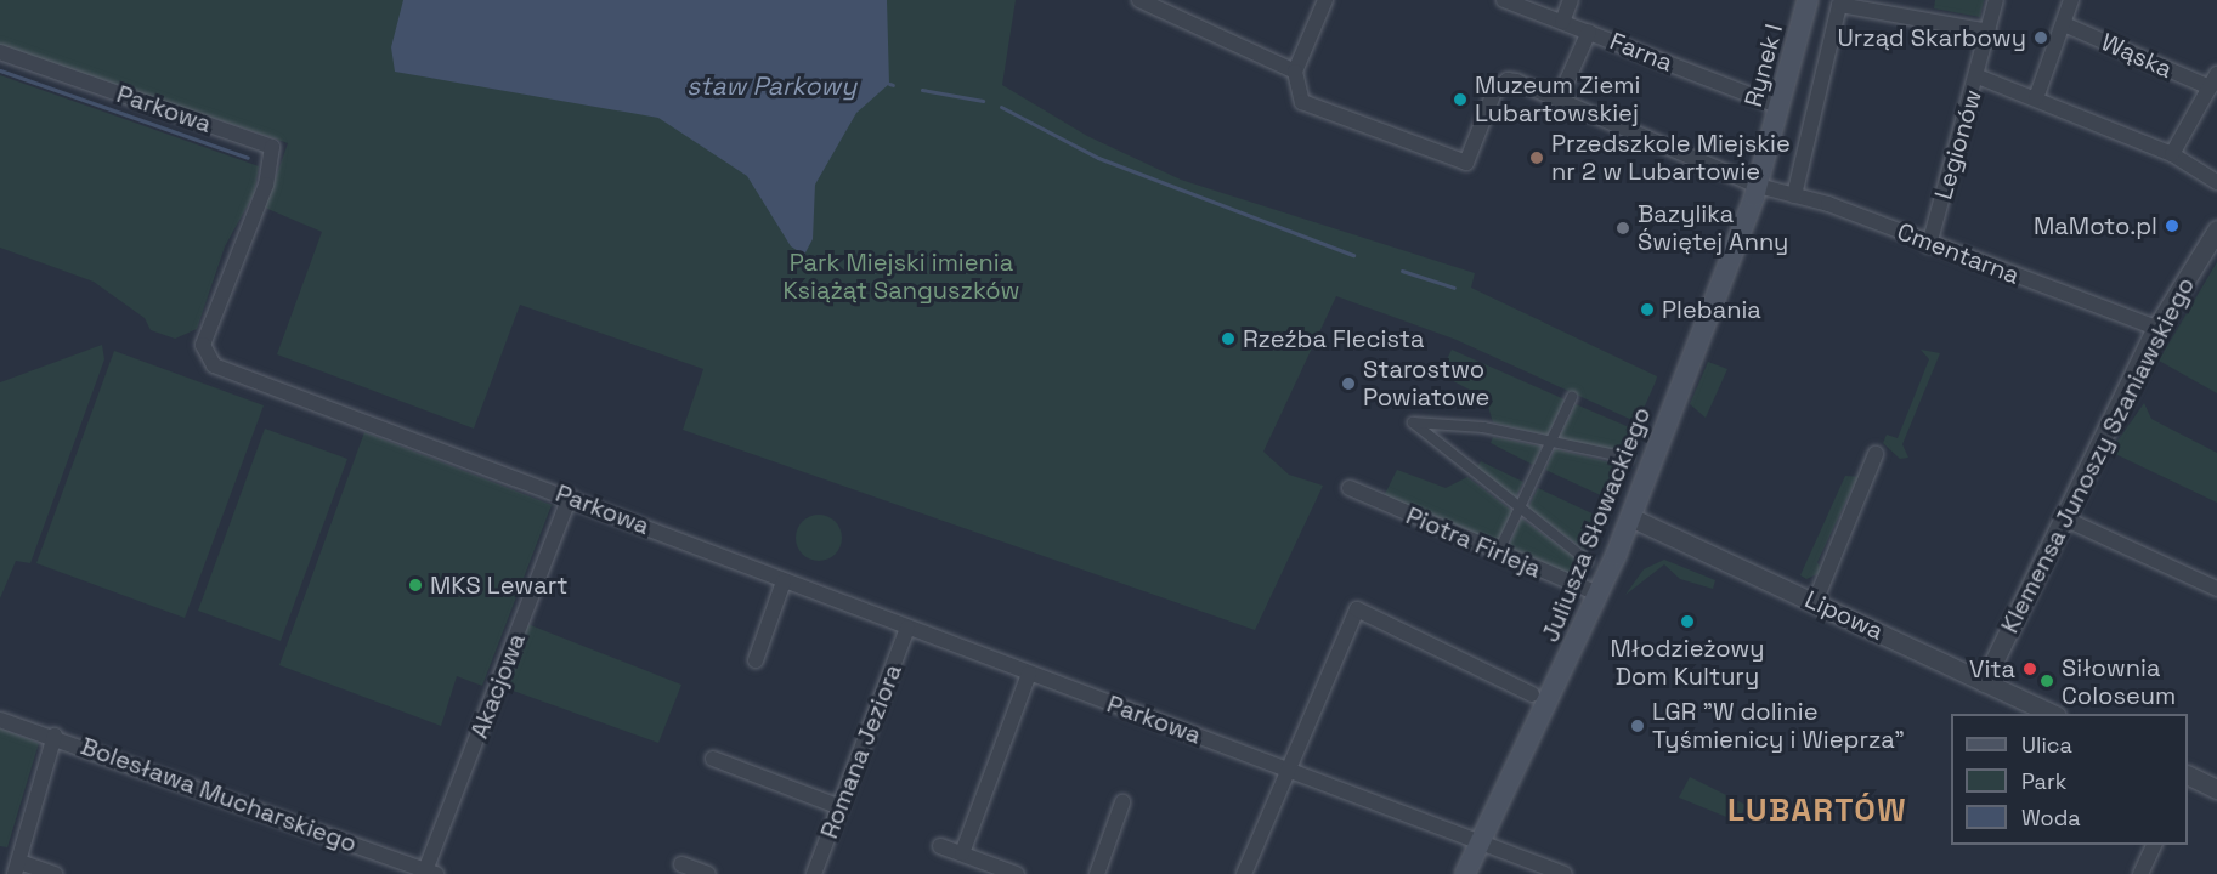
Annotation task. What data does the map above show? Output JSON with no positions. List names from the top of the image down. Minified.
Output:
{"streets":{"main road":["Rynek I","Juliusza Słowackiego"],"street":["Farna","Wąska","Parkowa","Legionów","Cmentarna","Klemensa Junoszy Szaniawskiego","Piotra Firleja","Lipowa","Akacjowa","Romana Jeziora","Bolesława Mucharskiego"]},"crossings":[["Farna","Rynek I"],["Rynek I","Cmentarna"],["Rynek I","Juliusza Słowackiego"],["Parkowa","Juliusza Słowackiego"],["Parkowa","Akacjowa"],["Parkowa","Romana Jeziora"],["Legionów","Cmentarna"],["Cmentarna","Klemensa Junoszy Szaniawskiego"],["Cmentarna","Juliusza Słowackiego"],["Klemensa Junoszy Szaniawskiego","Lipowa"],["Juliusza Słowackiego","Piotra Firleja"],["Juliusza Słowackiego","Lipowa"],["Akacjowa","Bolesława Mucharskiego"]],"districts":["LUBARTÓW"],"water":["staw Parkowy"],"parks":["Park Miejski imienia Książąt Sanguszków"],"places":["Urząd Skarbowy","Muzeum Ziemi Lubartowskiej","Przedszkole Miejskie nr 2 w Lubartowie","MaMoto.pl","Bazylika Świętej Anny","Plebania","Rzeźba Flecista","Starostwo Powiatowe","MKS Lewart","Młodzieżowy Dom Kultury","Vita","Siłownia Coloseum","LGR \"W dolinie Tyśmienicy i Wieprza\""],"legend":["Ulica","Park","Woda"]}
